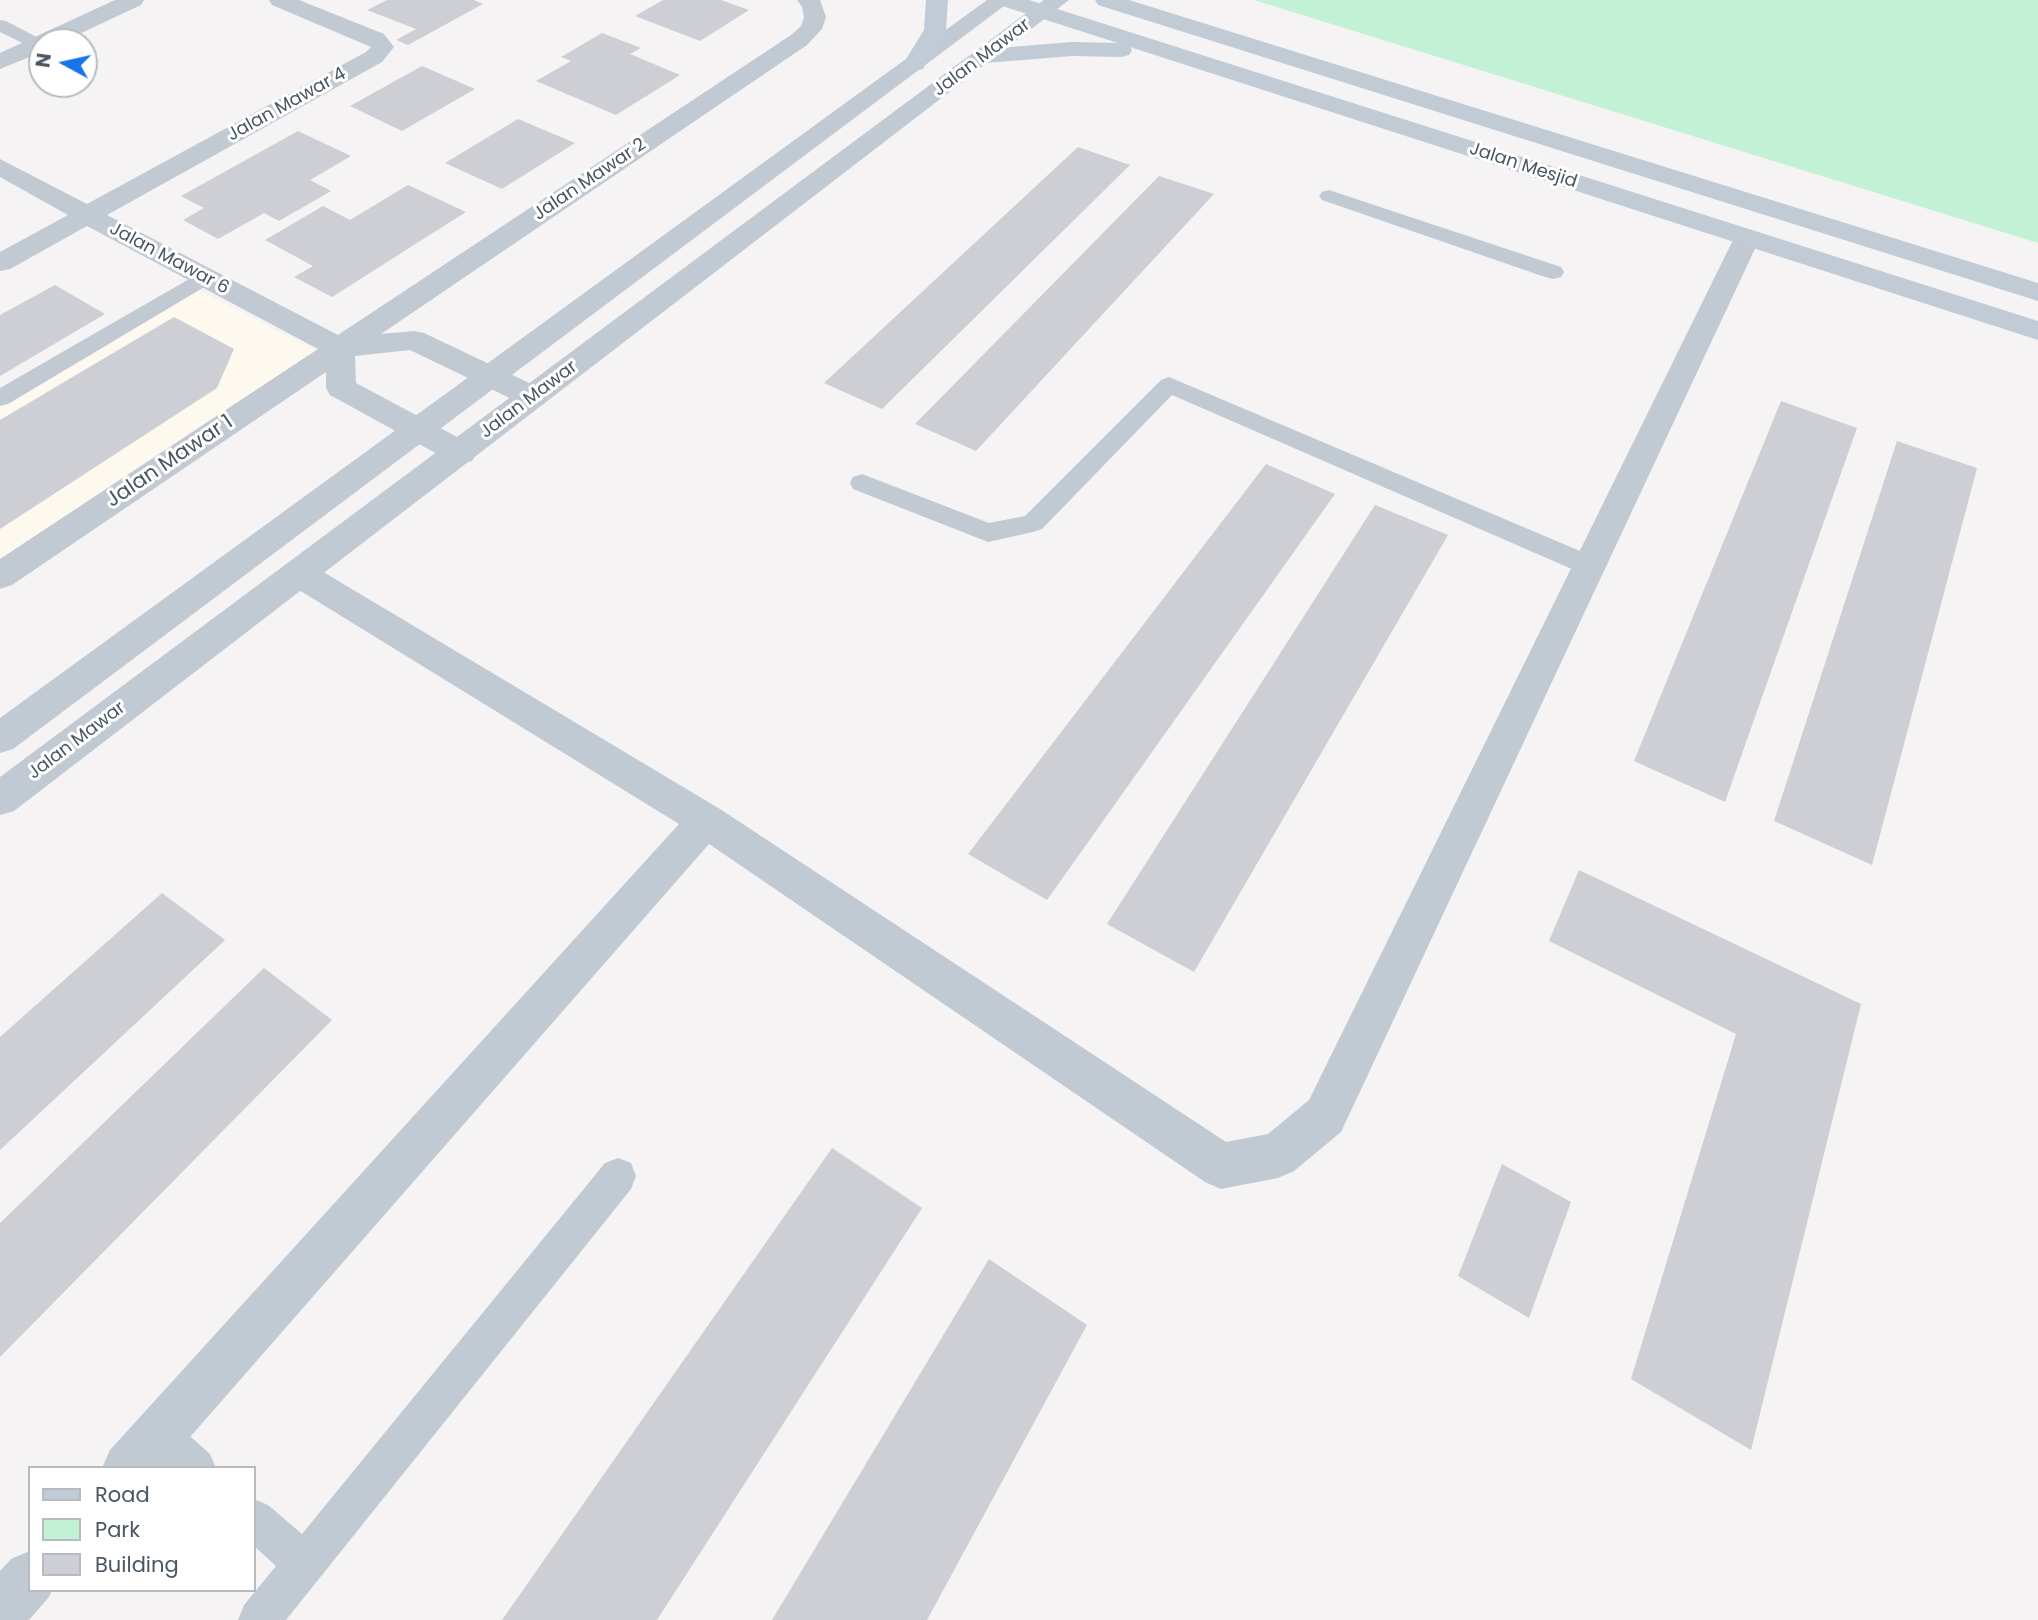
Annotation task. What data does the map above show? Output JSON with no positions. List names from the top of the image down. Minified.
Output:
{"streets":{"main road":["Jalan Mesjid"],"street":["Jalan Mawar","Jalan Mawar 4","Jalan Mawar 2","Jalan Mawar 6","Jalan Mawar 1"]},"crossings":[["Jalan Mawar","Jalan Mesjid"],["Jalan Mawar 4","Jalan Mawar 6"],["Jalan Mawar 2","Jalan Mawar 6"],["Jalan Mawar 2","Jalan Mawar 1"],["Jalan Mawar 6","Jalan Mawar 1"]],"legend":["Road","Park","Building"],"north":"left"}
